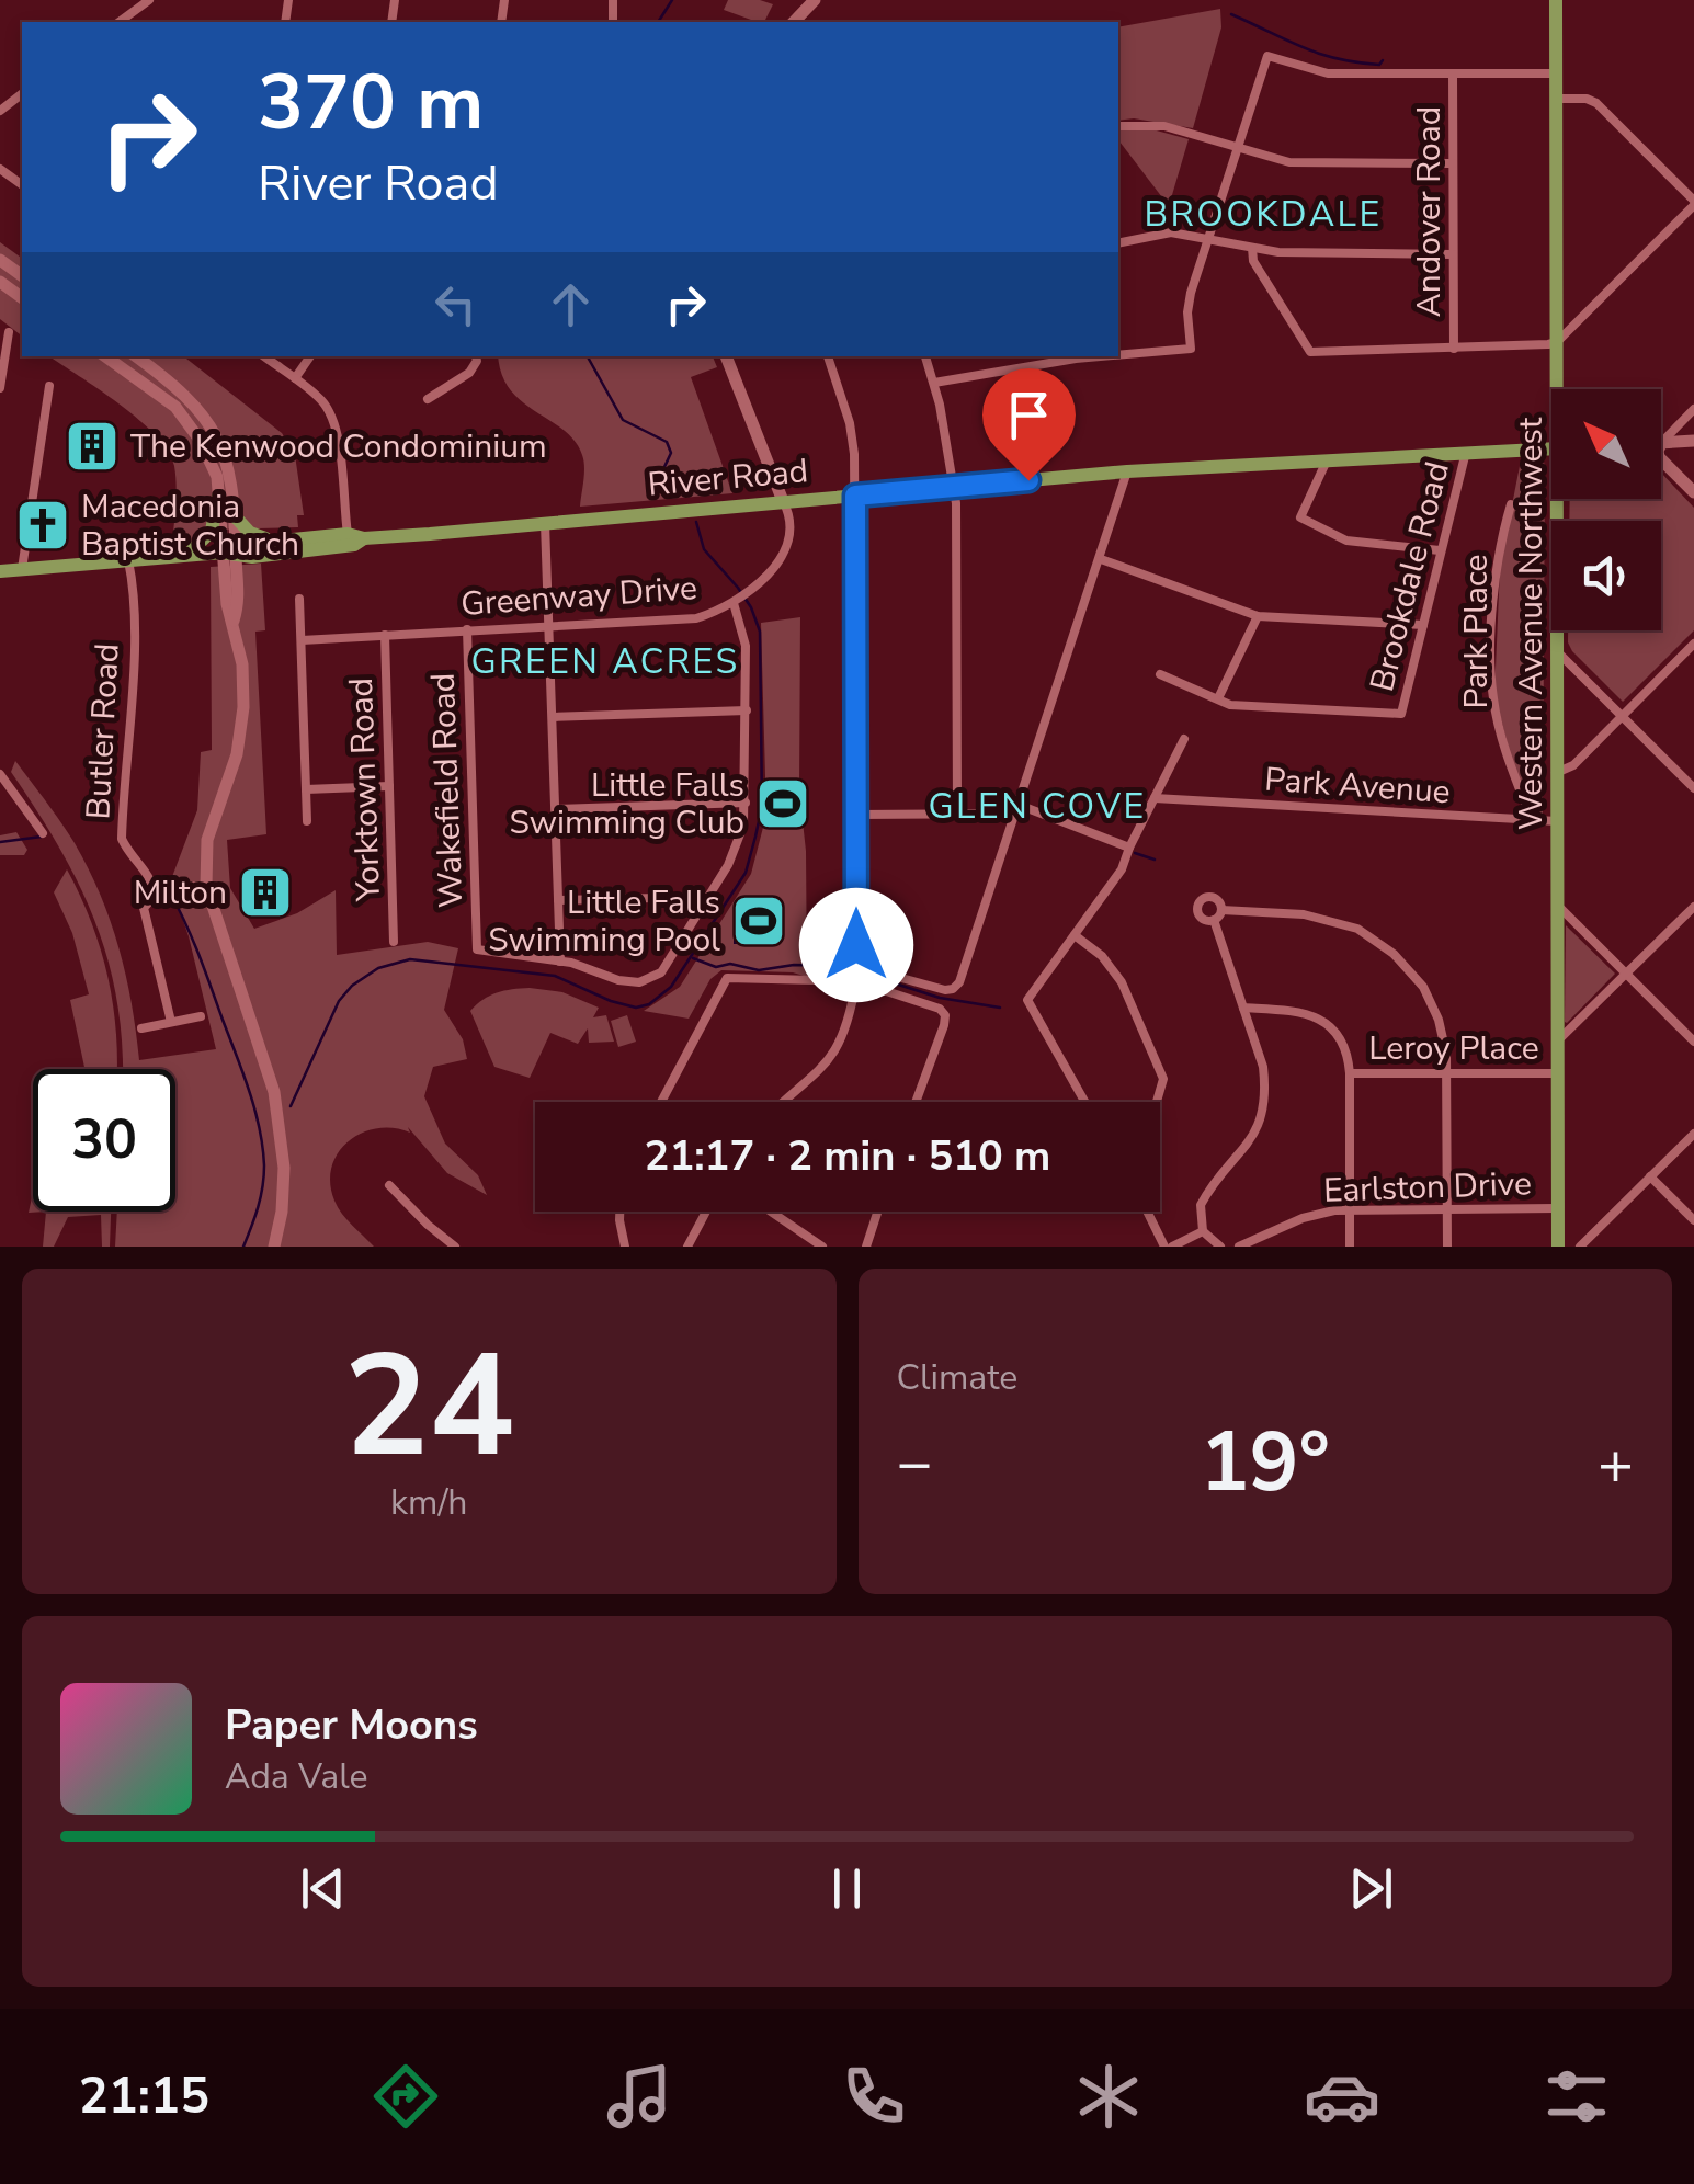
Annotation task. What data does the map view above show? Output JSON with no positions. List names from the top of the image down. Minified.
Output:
{"streets":{"main road":["River Road","Western Avenue Northwest"],"street":["Andover Road","Brookdale Road","Greenway Drive","Park Place","Butler Road","Park Avenue","Yorktown Road","Wakefield Road","Leroy Place","Earlston Drive"]},"crossings":[["River Road","Brookdale Road"],["River Road","Butler Road"],["Greenway Drive","Yorktown Road"],["Greenway Drive","Wakefield Road"],["Western Avenue Northwest","Park Avenue"],["Western Avenue Northwest","Leroy Place"],["Western Avenue Northwest","Earlston Drive"],["Park Place","Park Avenue"]],"districts":["BROOKDALE","GREEN ACRES","GLEN COVE"],"places":{"building":["The Kenwood Condominium","Milton"],"church":["Macedonia Baptist Church"],"sports":["Little Falls Swimming Club","Little Falls Swimming Pool"]},"north":"top left","page":{"turn":["370 m","River Road"],"limit":"30","trip":"21:17 · 2 min · 510 m","tile":[["24","km/h"],"Climate"],"heat":["−","19°","+"],"song":["Paper Moons","Ada Vale"],"tabs":"21:15"}}
